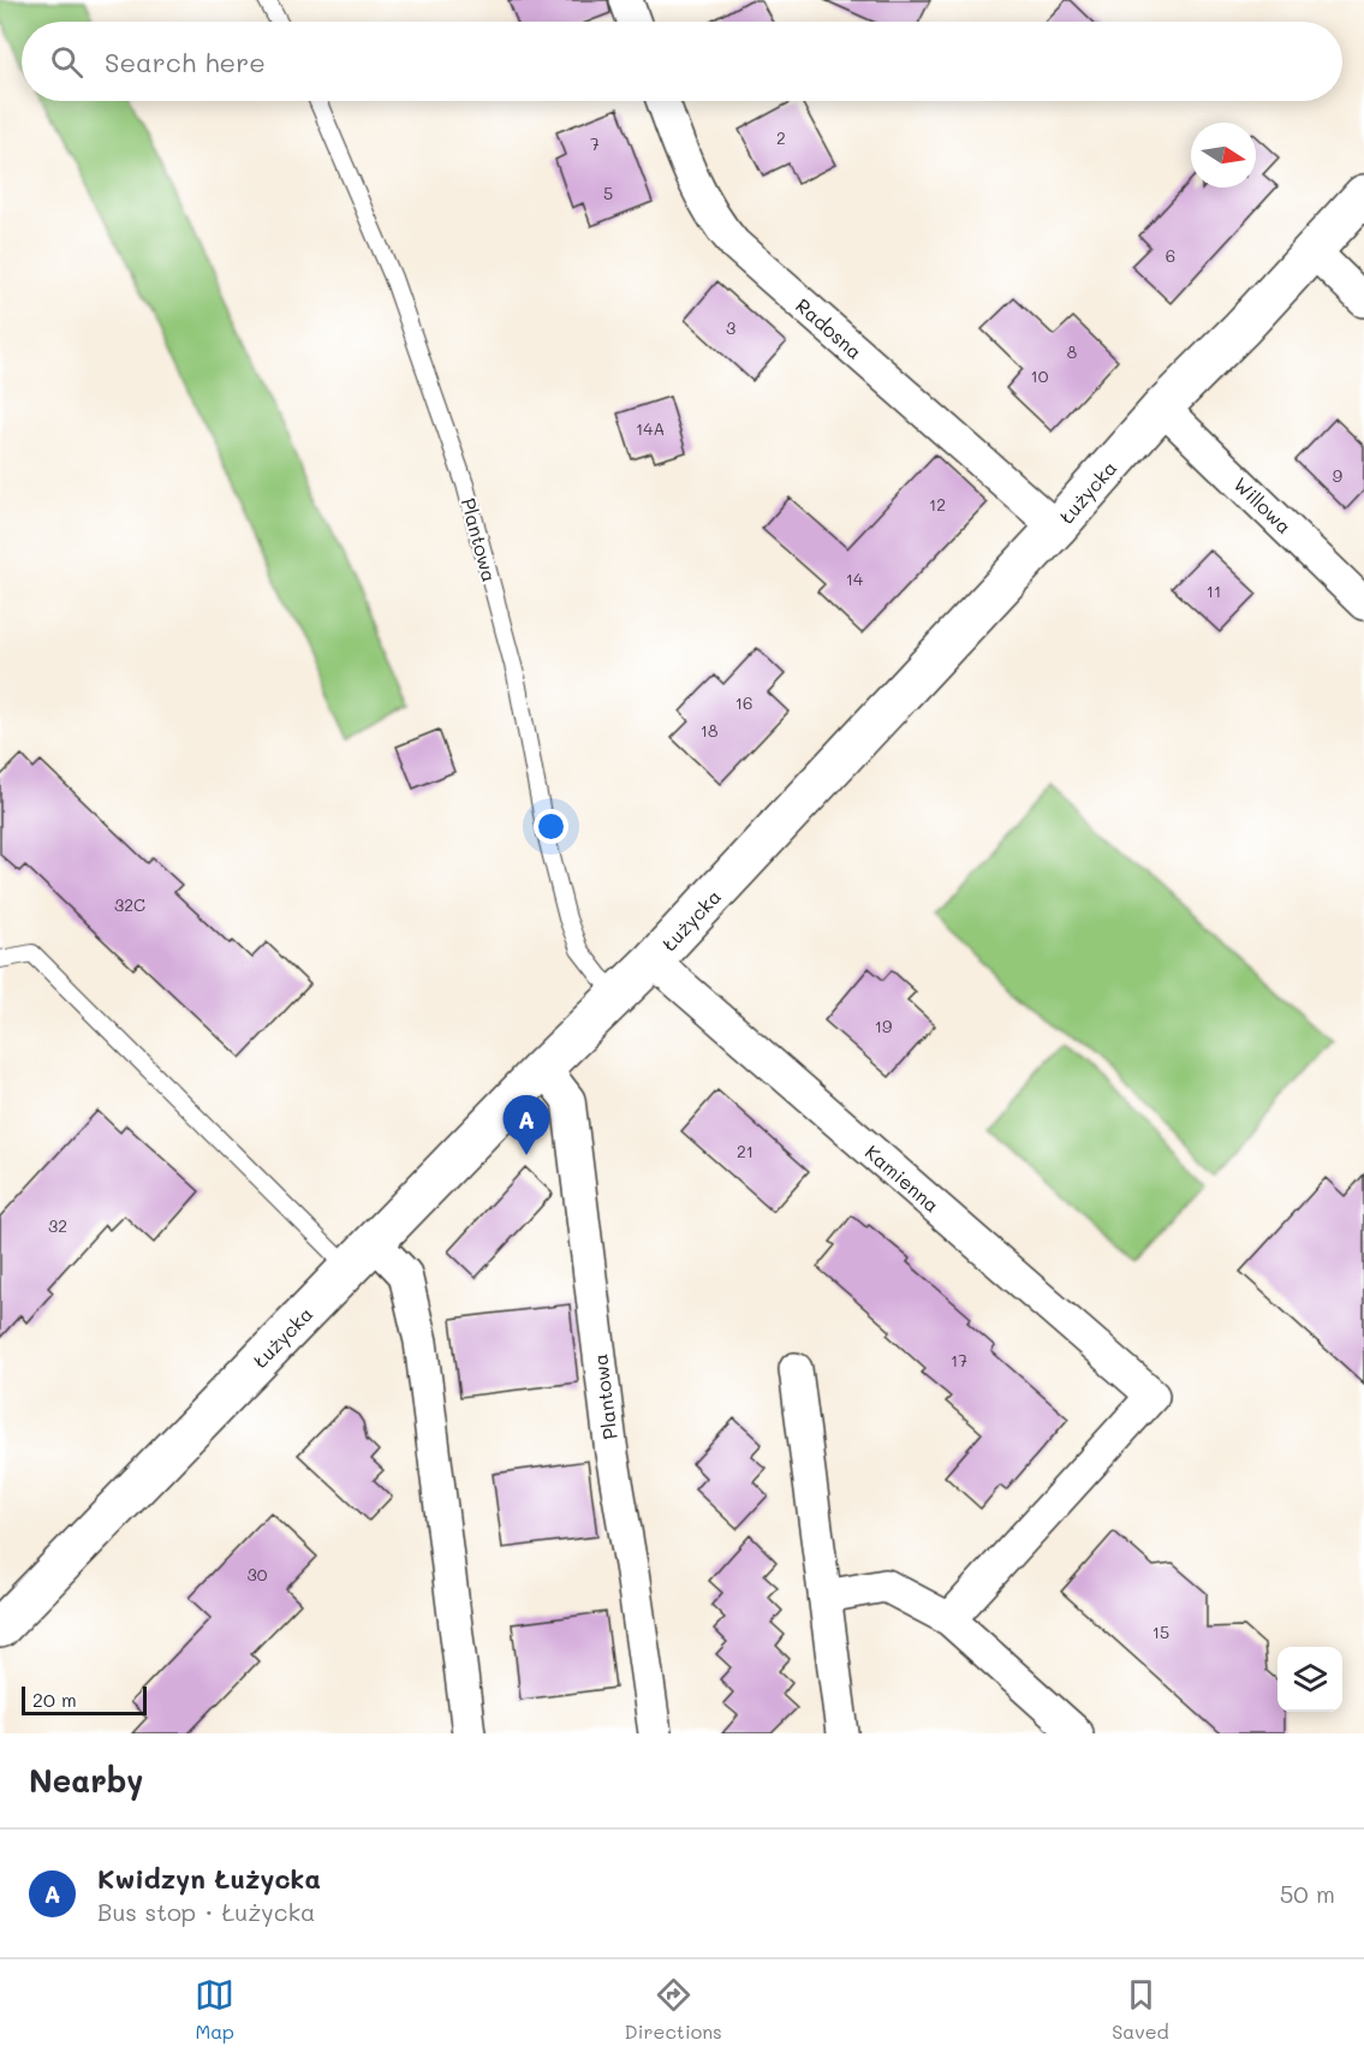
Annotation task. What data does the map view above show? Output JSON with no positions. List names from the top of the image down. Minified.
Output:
{"streets":{"street":["Radosna","Łużycka","Willowa","Plantowa","Kamienna"]},"crossings":[["Radosna","Łużycka"],["Łużycka","Willowa"],["Łużycka","Plantowa"],["Łużycka","Kamienna"]],"house_numbers":["2","7","5","6","3","8","10","14A","9","12","14","11","16","18","32C","19","21","32","17","30","15"],"scale_bar":"20 m","north":"right","page":{"search":"Search here","pins":"A","scale":"20 m","heading":"Nearby","list":[{"mark":"A","name":"Kwidzyn Łużycka","note":"Bus stop · Łużycka","value":"50 m"}],"nav":["Map","Directions","Saved"]}}
